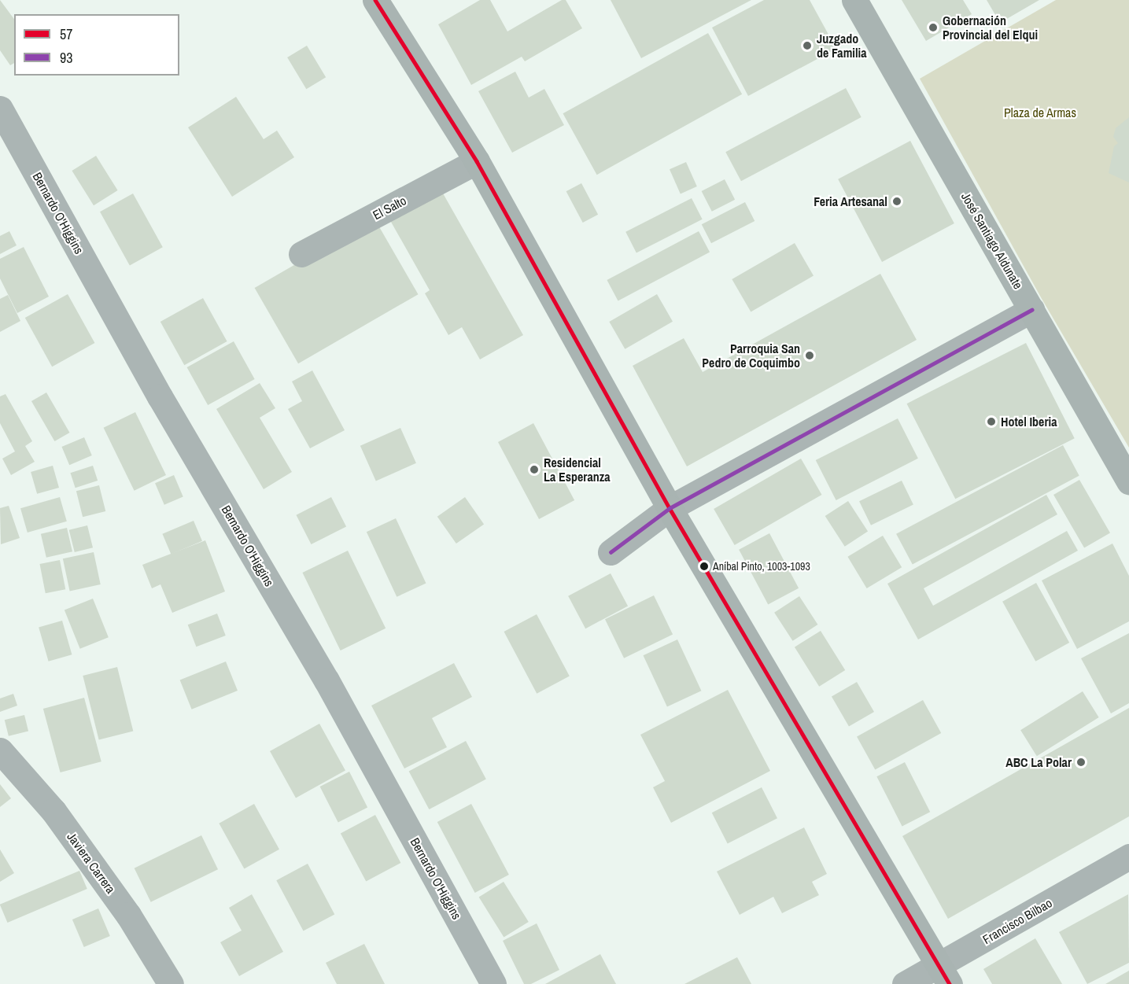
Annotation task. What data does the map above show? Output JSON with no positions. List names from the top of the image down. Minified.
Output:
{"streets":{"main road":["José Santiago Aldunate"],"street":["El Salto","Bernardo O'Higgins","Javiera Carrera","Francisco Bilbao"]},"parks":["Plaza de Armas"],"places":["Gobernación Provincial del Elqui","Juzgado de Familia","Feria Artesanal","Parroquia San Pedro de Coquimbo","Hotel Iberia","Residencial La Esperanza","Aníbal Pinto, 1003-1093","ABC La Polar"],"lines":["transit line 57","transit line 93"],"legend":["57","93"]}
